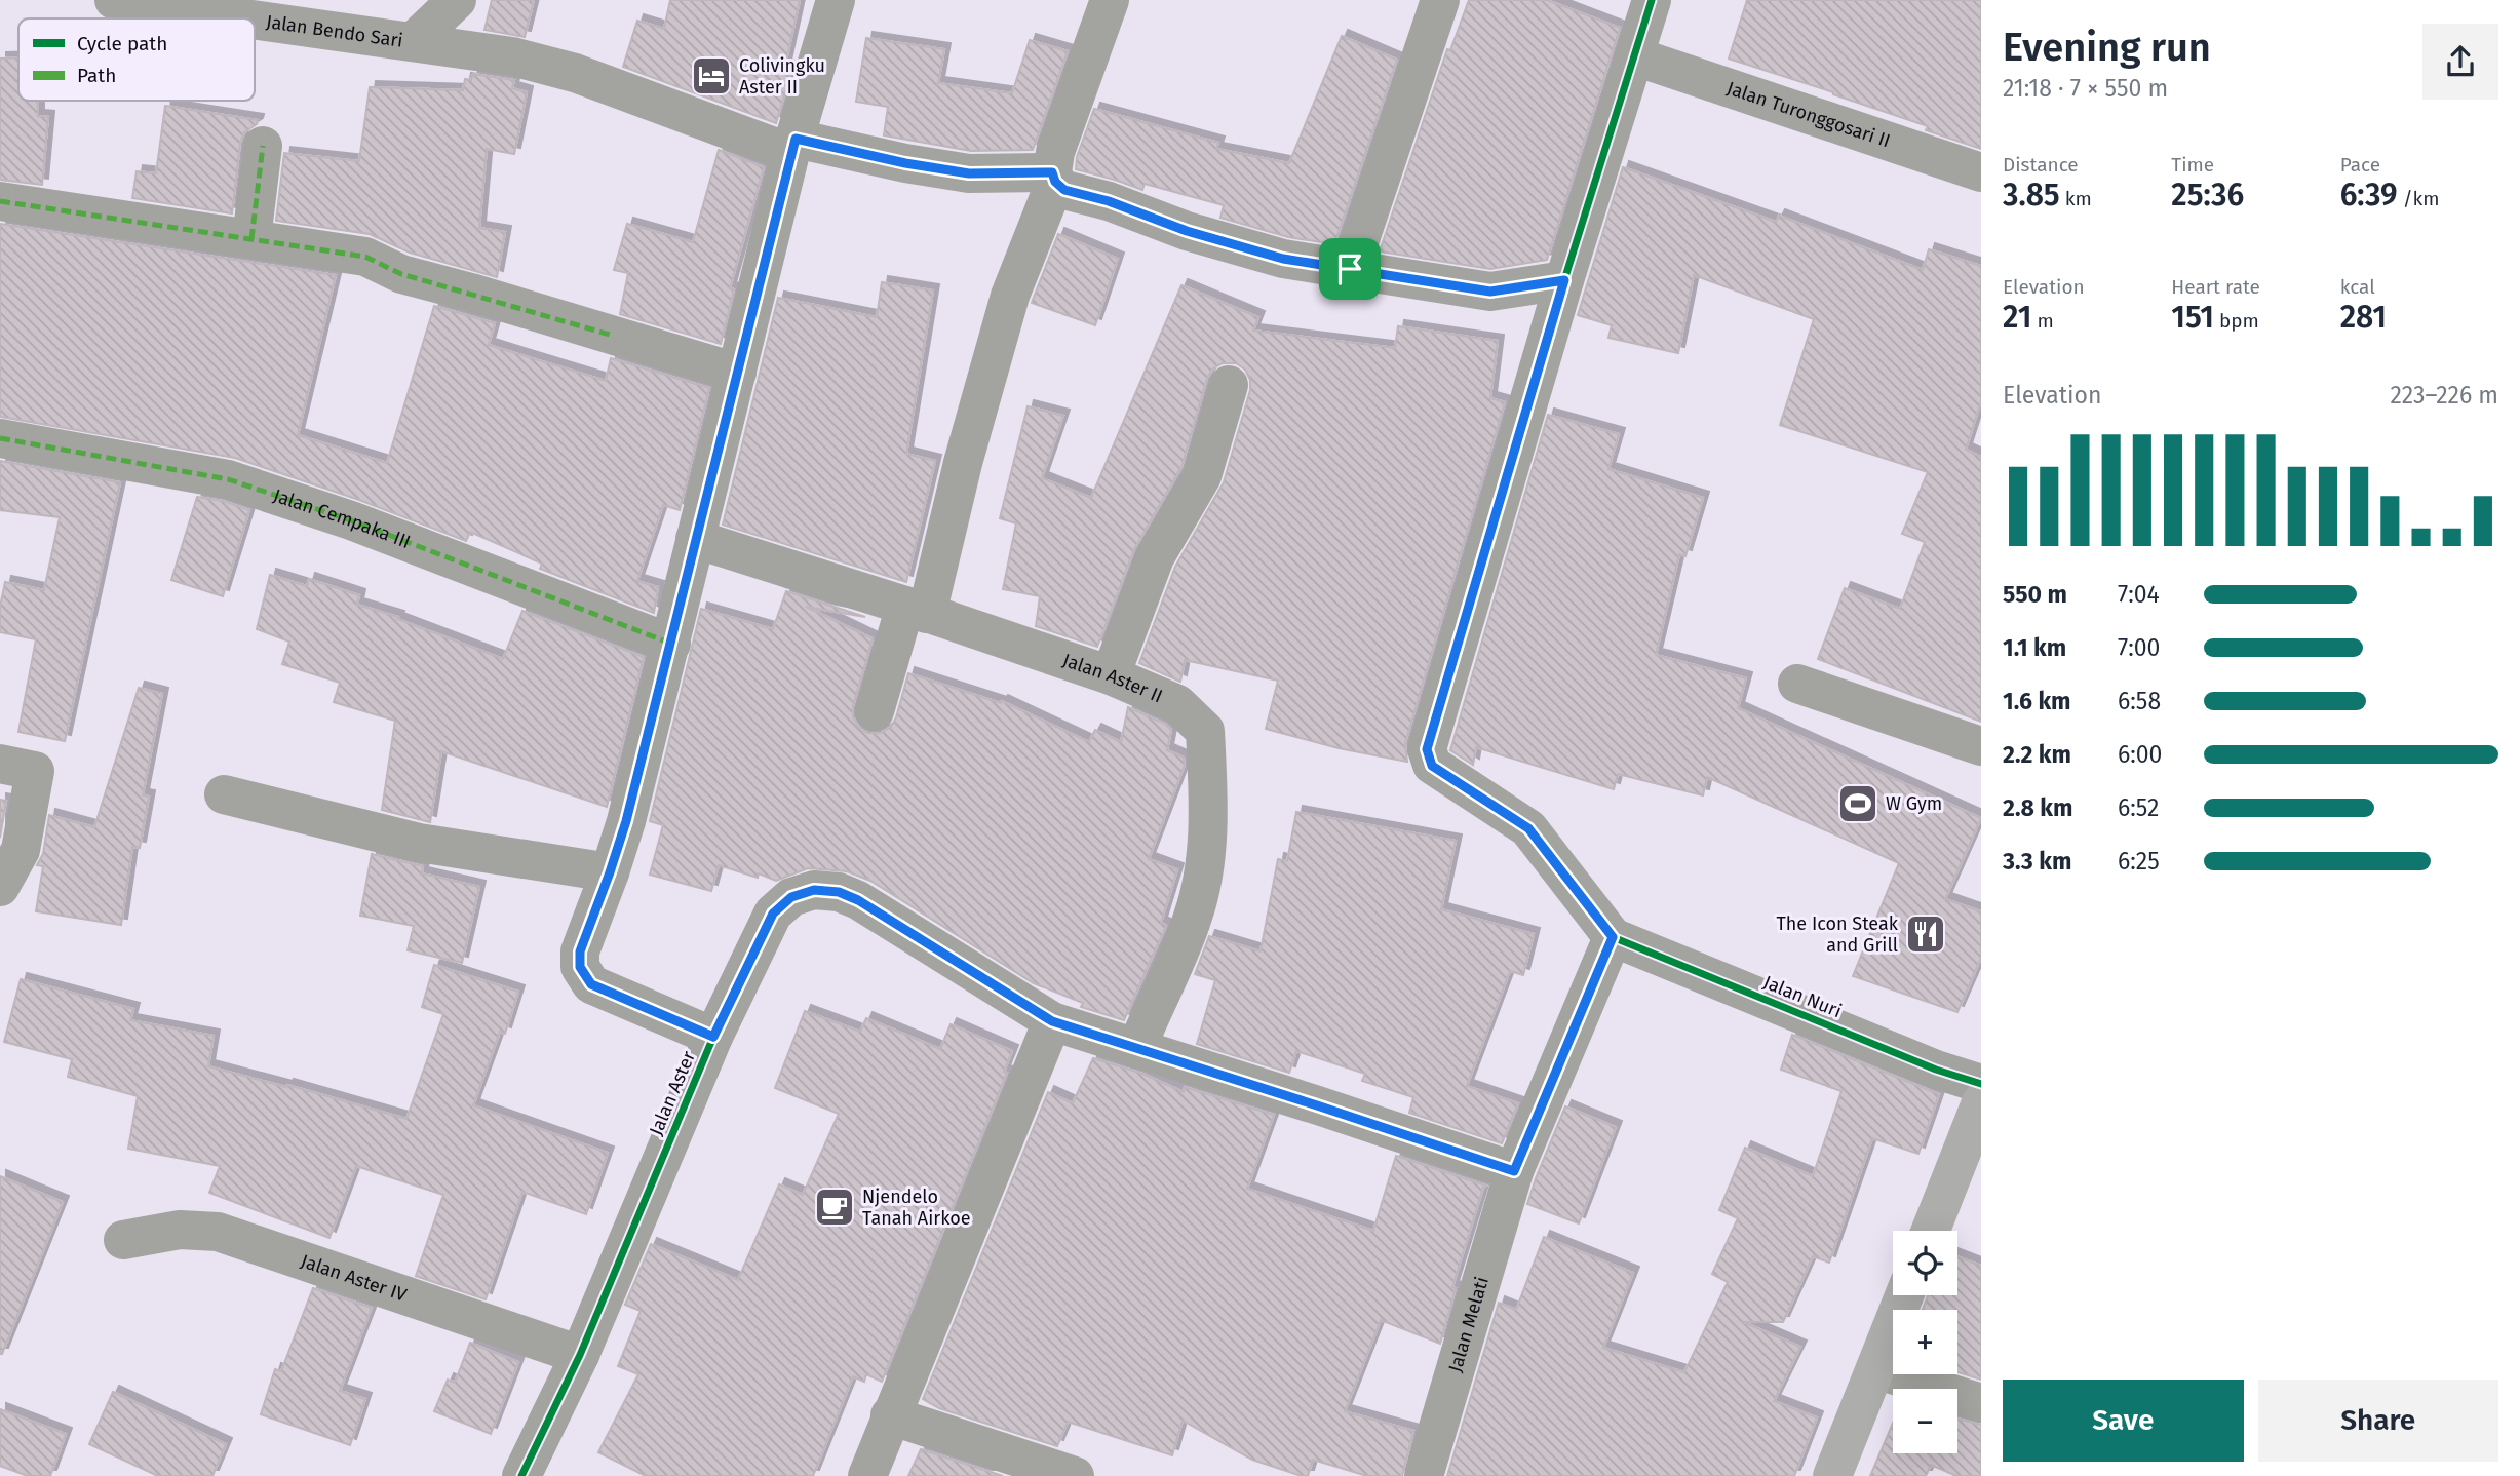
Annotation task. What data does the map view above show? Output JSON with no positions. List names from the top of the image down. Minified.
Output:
{"streets":{"street":["Jalan Bendo Sari","Jalan Turonggosari II","Jalan Cempaka III","Jalan Aster II","Jalan Nuri","Jalan Aster","Jalan Aster IV","Jalan Melati"]},"crossings":[["Jalan Aster II","Jalan Aster"],["Jalan Aster","Jalan Aster IV"],["Jalan Aster","Jalan Melati"]],"places":{"hotel":["Colivingku Aster II"],"sports":["W Gym"],"restaurant":["The Icon Steak and Grill"],"cafe":["Njendelo Tanah Airkoe"]},"legend":["Cycle path","Path"],"page":{"heading":["Evening run","21:18 · 7 × 550 m"],"stats":[["Distance","3.85 km"],["Time","25:36"],["Pace","6:39 /km"],["Elevation","21 m"],["Heart rate","151 bpm"],["kcal","281"]],"chart":["Elevation","223–226 m"],"list":[{"name":"550 m","note":"7:04"},{"name":"1.1 km","note":"7:00"},{"name":"1.6 km","note":"6:58"},{"name":"2.2 km","note":"6:00"},{"name":"2.8 km","note":"6:52"},{"name":"3.3 km","note":"6:25"}],"map_buttons":["+","−"],"buttons":["Save","Share"]}}
